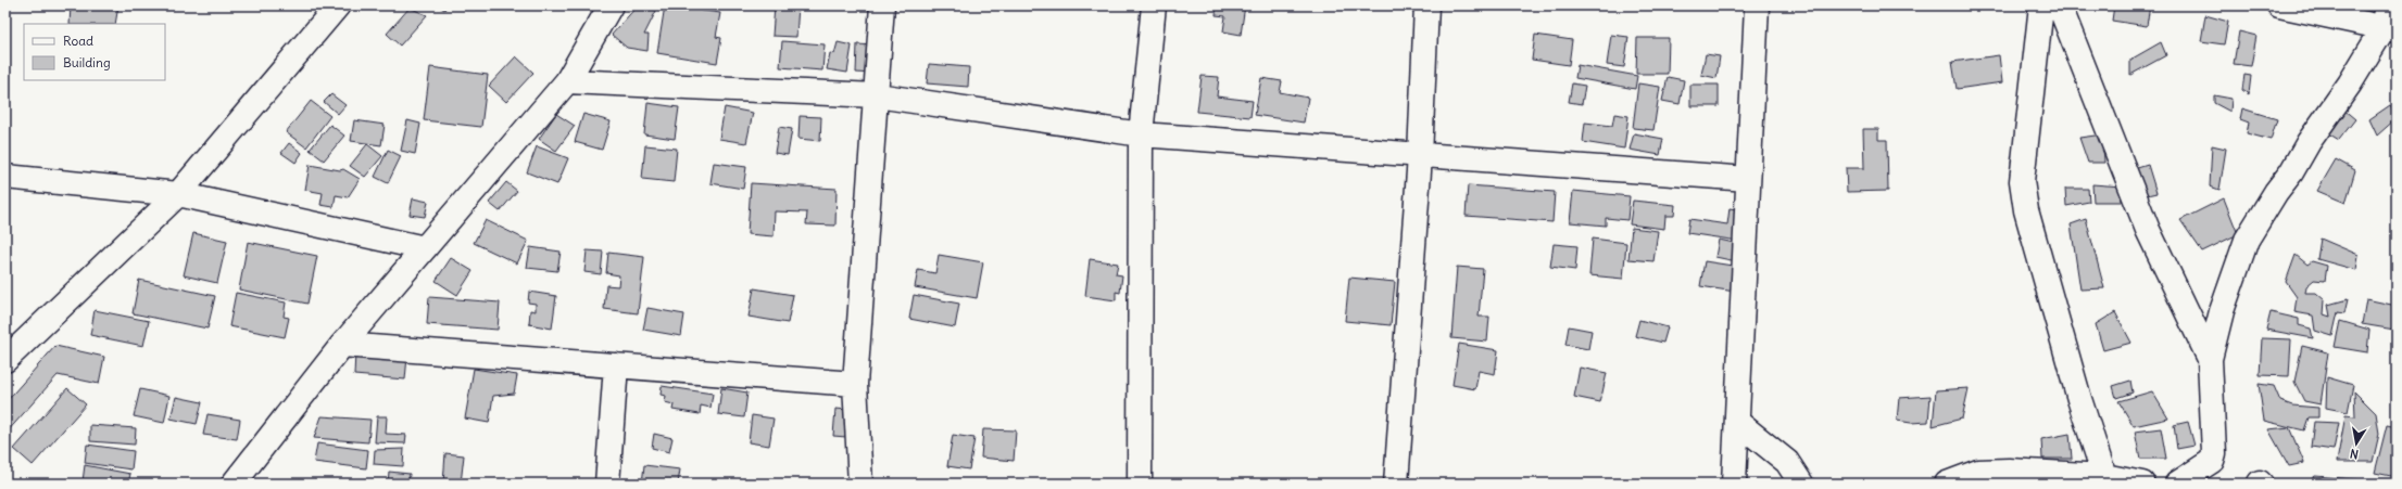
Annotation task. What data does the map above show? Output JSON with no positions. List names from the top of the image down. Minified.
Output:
{"legend":["Road","Building"],"north":"bottom"}
